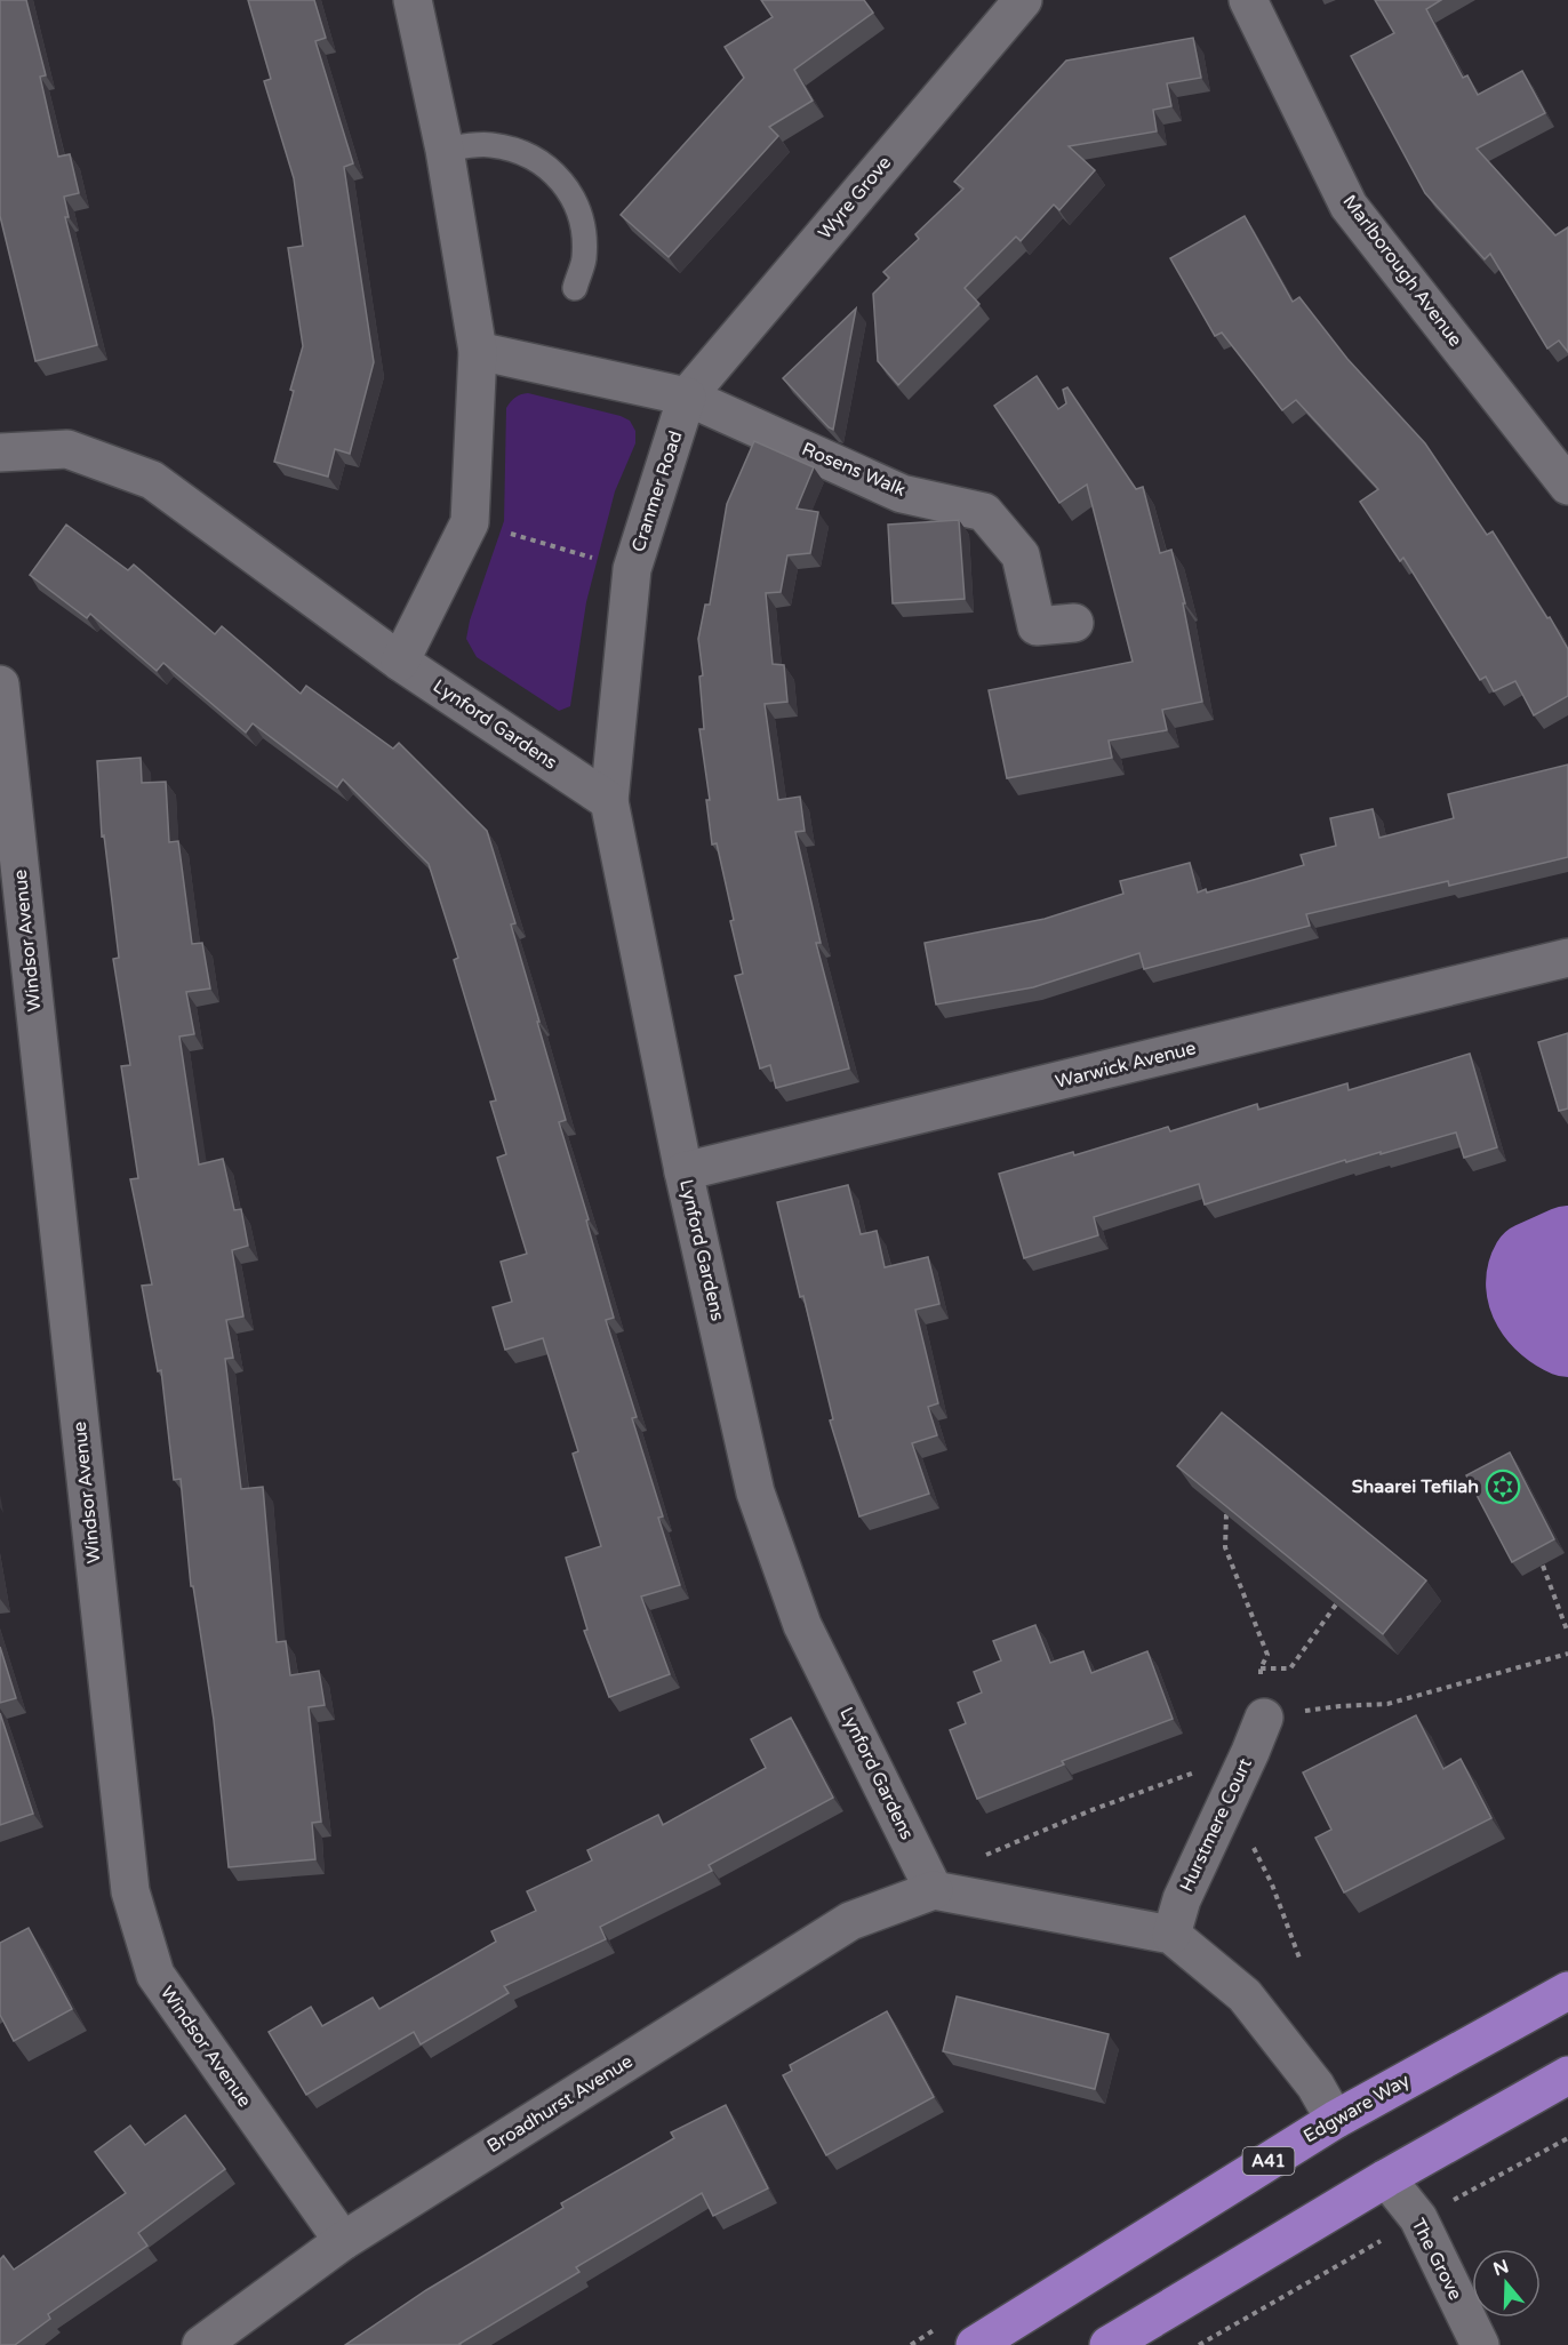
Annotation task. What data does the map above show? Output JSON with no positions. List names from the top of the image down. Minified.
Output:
{"streets":{"highway":["Edgware Way","A41"],"street":["Wyre Grove","Marlborough Avenue","Rosens Walk","Cranmer Road","Lynford Gardens","Windsor Avenue","Warwick Avenue","Hurstmere Court","Broadhurst Avenue","The Grove"]},"crossings":[["Wyre Grove","Rosens Walk"],["Wyre Grove","Cranmer Road"],["Rosens Walk","Cranmer Road"],["Cranmer Road","Lynford Gardens"],["Lynford Gardens","Warwick Avenue"],["Lynford Gardens","Broadhurst Avenue"],["Windsor Avenue","Broadhurst Avenue"]],"places":{"synagogue":["Shaarei Tefilah"]},"north":"top"}
